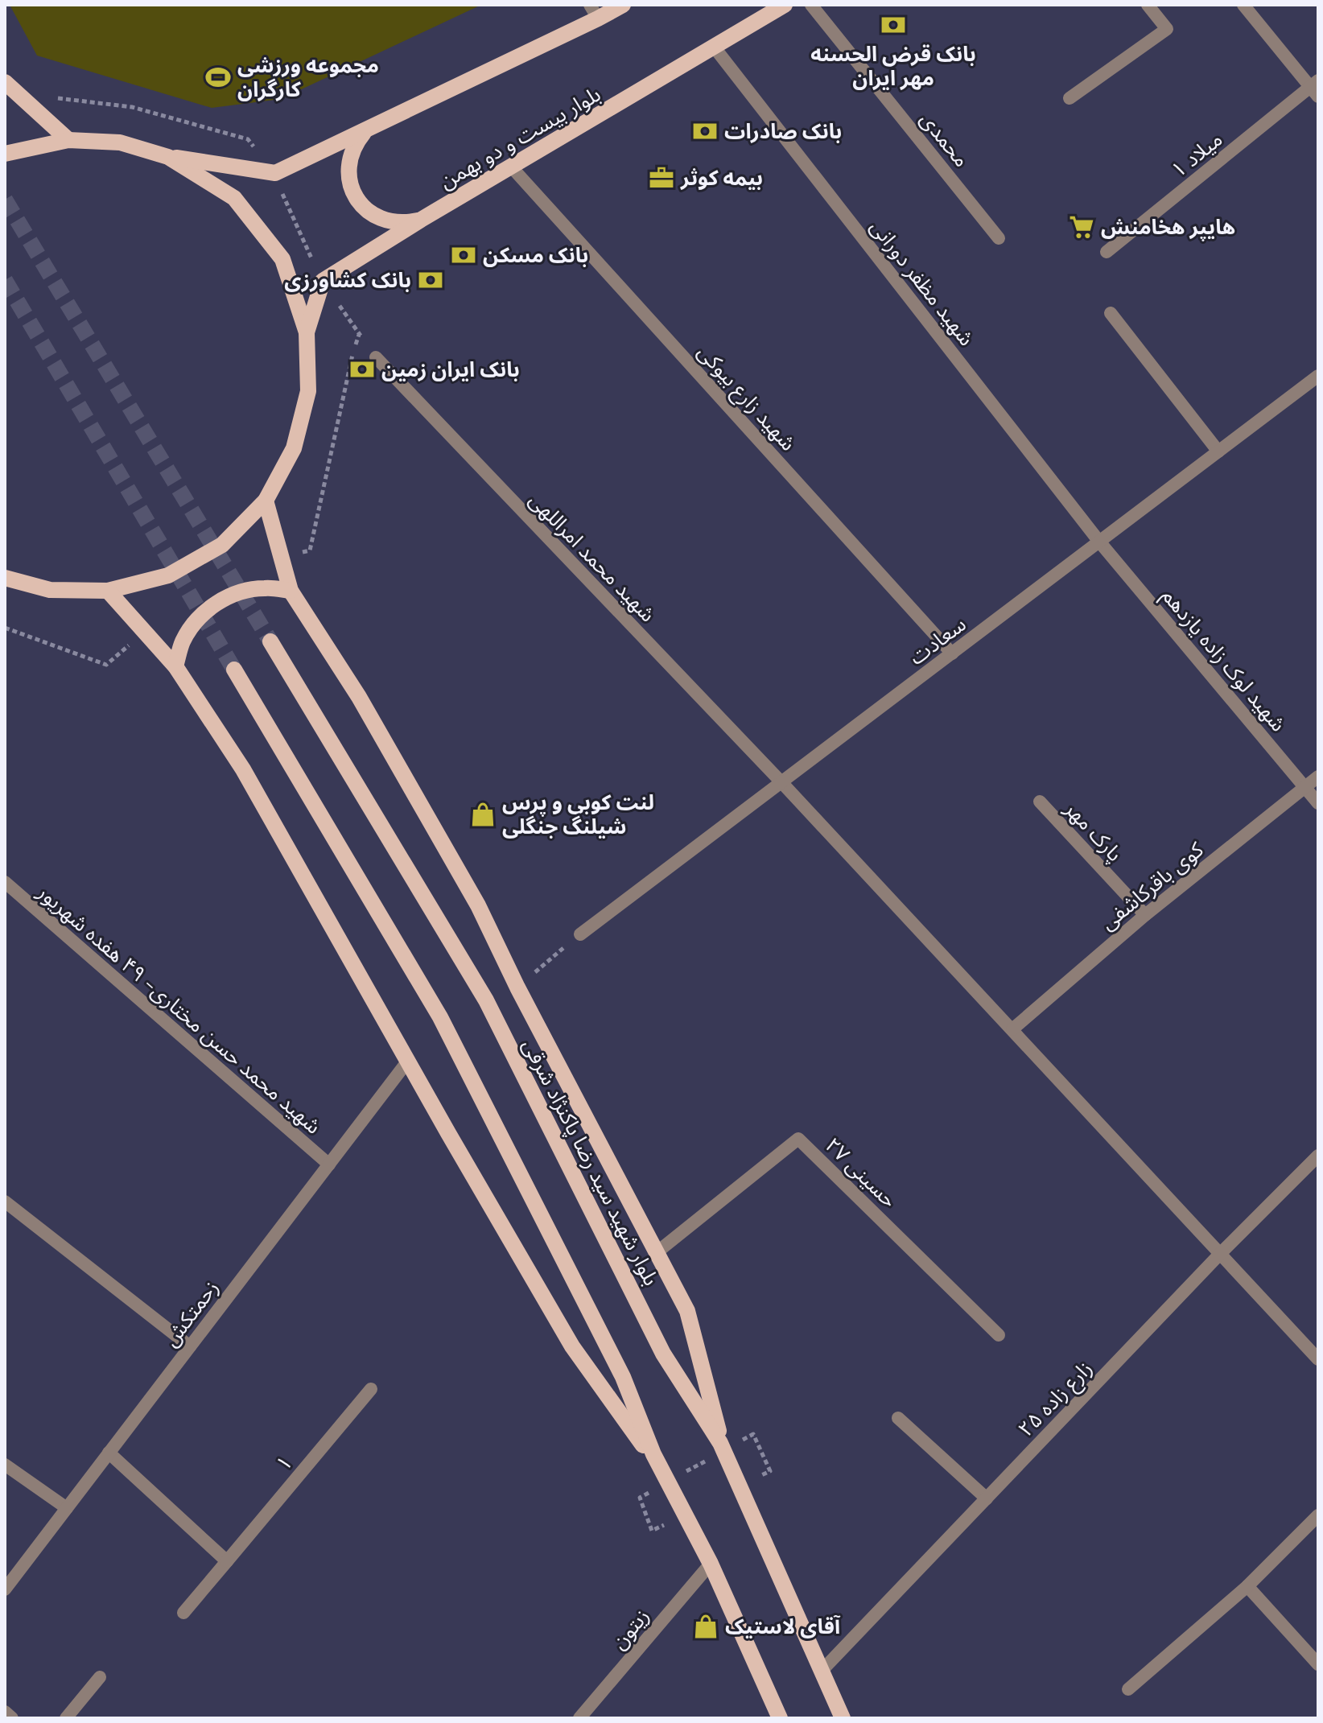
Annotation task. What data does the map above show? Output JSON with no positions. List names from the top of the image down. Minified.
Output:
{"streets":{"main road":["بلوار بیست و دو بهمن","بلوار شهید سید رضا پاکنژاد شرقی"],"street":["محمدی","میلاد ۱","شهید مظفر دورانی","شهید زارع بیوکی","شهید محمد امراللهی","سعادت","شهید لوک زاده یازدهم","پارک مهر","کوی باقرکاشفی","شهید محمد حسن مختاری- ۴۹ هفده شهریور","حسینی ۲۷","زحمتکش","زارع زاده ۲۵","۱","زیتون"]},"crossings":[["بلوار بیست و دو بهمن","شهید مظفر دورانی"],["بلوار بیست و دو بهمن","شهید زارع بیوکی"],["شهید مظفر دورانی","سعادت"],["شهید مظفر دورانی","شهید لوک زاده یازدهم"],["شهید زارع بیوکی","سعادت"],["شهید محمد امراللهی","سعادت"],["شهید محمد امراللهی","کوی باقرکاشفی"],["شهید محمد امراللهی","زارع زاده ۲۵"],["سعادت","شهید لوک زاده یازدهم"],["شهید لوک زاده یازدهم","کوی باقرکاشفی"],["پارک مهر","کوی باقرکاشفی"],["شهید محمد حسن مختاری- ۴۹ هفده شهریور","زحمتکش"],["بلوار شهید سید رضا پاکنژاد شرقی","زارع زاده ۲۵"]],"places":{"bank":["بانک قرض الحسنه مهر ایران","بانک صادرات","بانک مسکن","بانک کشاورزی","بانک ایران زمین"],"sports":["مجموعه ورزشی کارگران"],"office":["بیمه کوثر"],"supermarket":["هایپر هخامنش"],"shop":["لنت کوبی و پرس شیلنگ‌ جنگلی","آقای لاستیک"]}}
